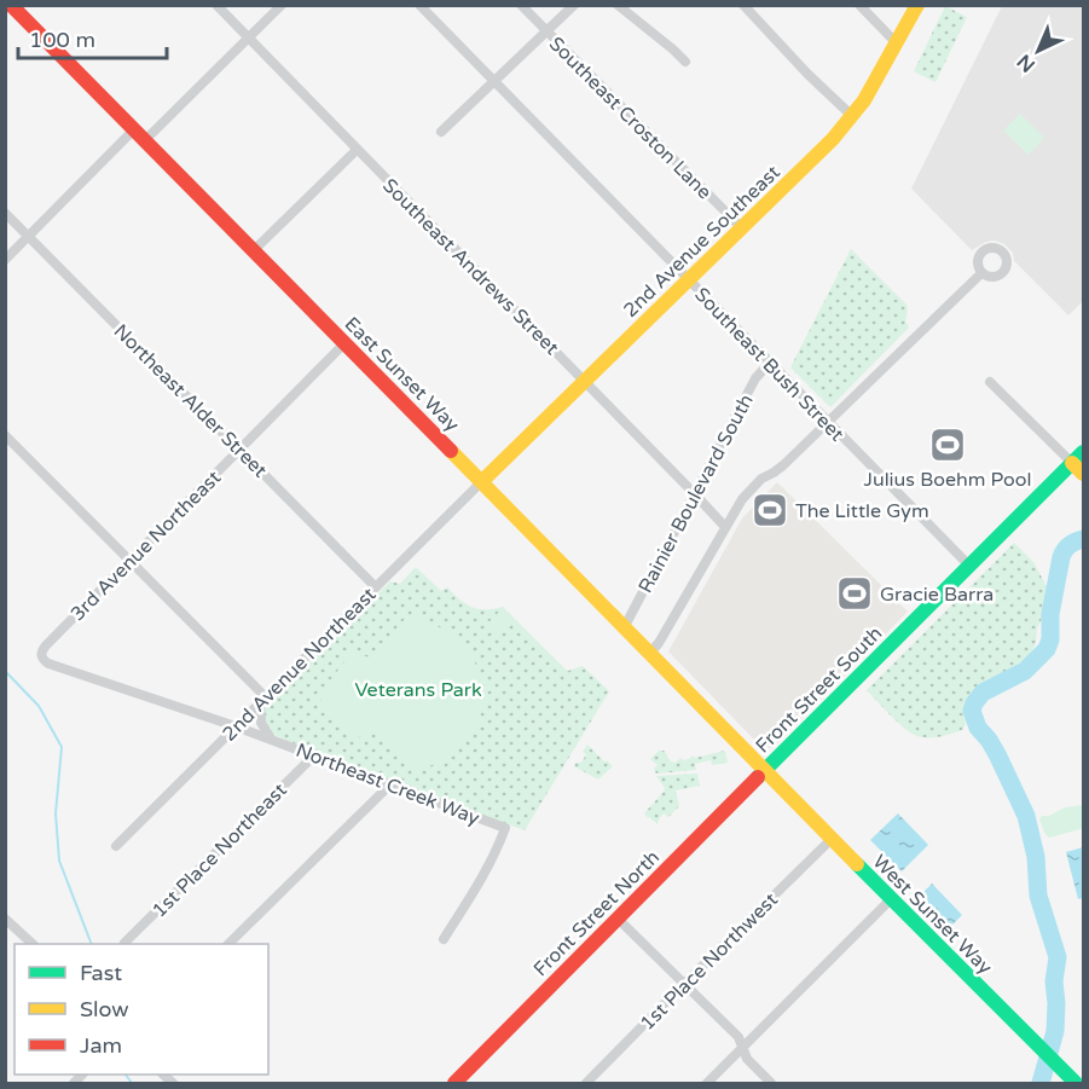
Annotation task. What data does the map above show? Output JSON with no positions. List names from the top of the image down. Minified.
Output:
{"streets":{"main road":["2nd Avenue Southeast","East Sunset Way","Front Street South","Front Street North","West Sunset Way"],"street":["Southeast Croston Lane","Southeast Andrews Street","Southeast Bush Street","Northeast Alder Street","Rainier Boulevard South","3rd Avenue Northeast","2nd Avenue Northeast","Northeast Creek Way","1st Place Northeast","1st Place Northwest"]},"crossings":[["Southeast Croston Lane","2nd Avenue Southeast"],["2nd Avenue Southeast","Southeast Andrews Street"],["2nd Avenue Southeast","Southeast Bush Street"],["2nd Avenue Southeast","East Sunset Way"],["2nd Avenue Southeast","2nd Avenue Northeast"],["Southeast Andrews Street","Rainier Boulevard South"],["Southeast Bush Street","Rainier Boulevard South"],["Southeast Bush Street","Front Street South"],["East Sunset Way","Rainier Boulevard South"],["East Sunset Way","3rd Avenue Northeast"],["East Sunset Way","2nd Avenue Northeast"],["East Sunset Way","Front Street South"],["East Sunset Way","Front Street North"],["East Sunset Way","West Sunset Way"],["Northeast Alder Street","3rd Avenue Northeast"],["Northeast Alder Street","2nd Avenue Northeast"],["3rd Avenue Northeast","Northeast Creek Way"],["2nd Avenue Northeast","Northeast Creek Way"],["Front Street South","Front Street North"],["Front Street South","West Sunset Way"],["Northeast Creek Way","1st Place Northeast"],["Front Street North","West Sunset Way"],["West Sunset Way","1st Place Northwest"]],"parks":["Veterans Park"],"places":{"sports":["Julius Boehm Pool","The Little Gym","Gracie Barra"]},"legend":["Fast","Slow","Jam"],"scale_bar":"100 m","north":"bottom left"}
